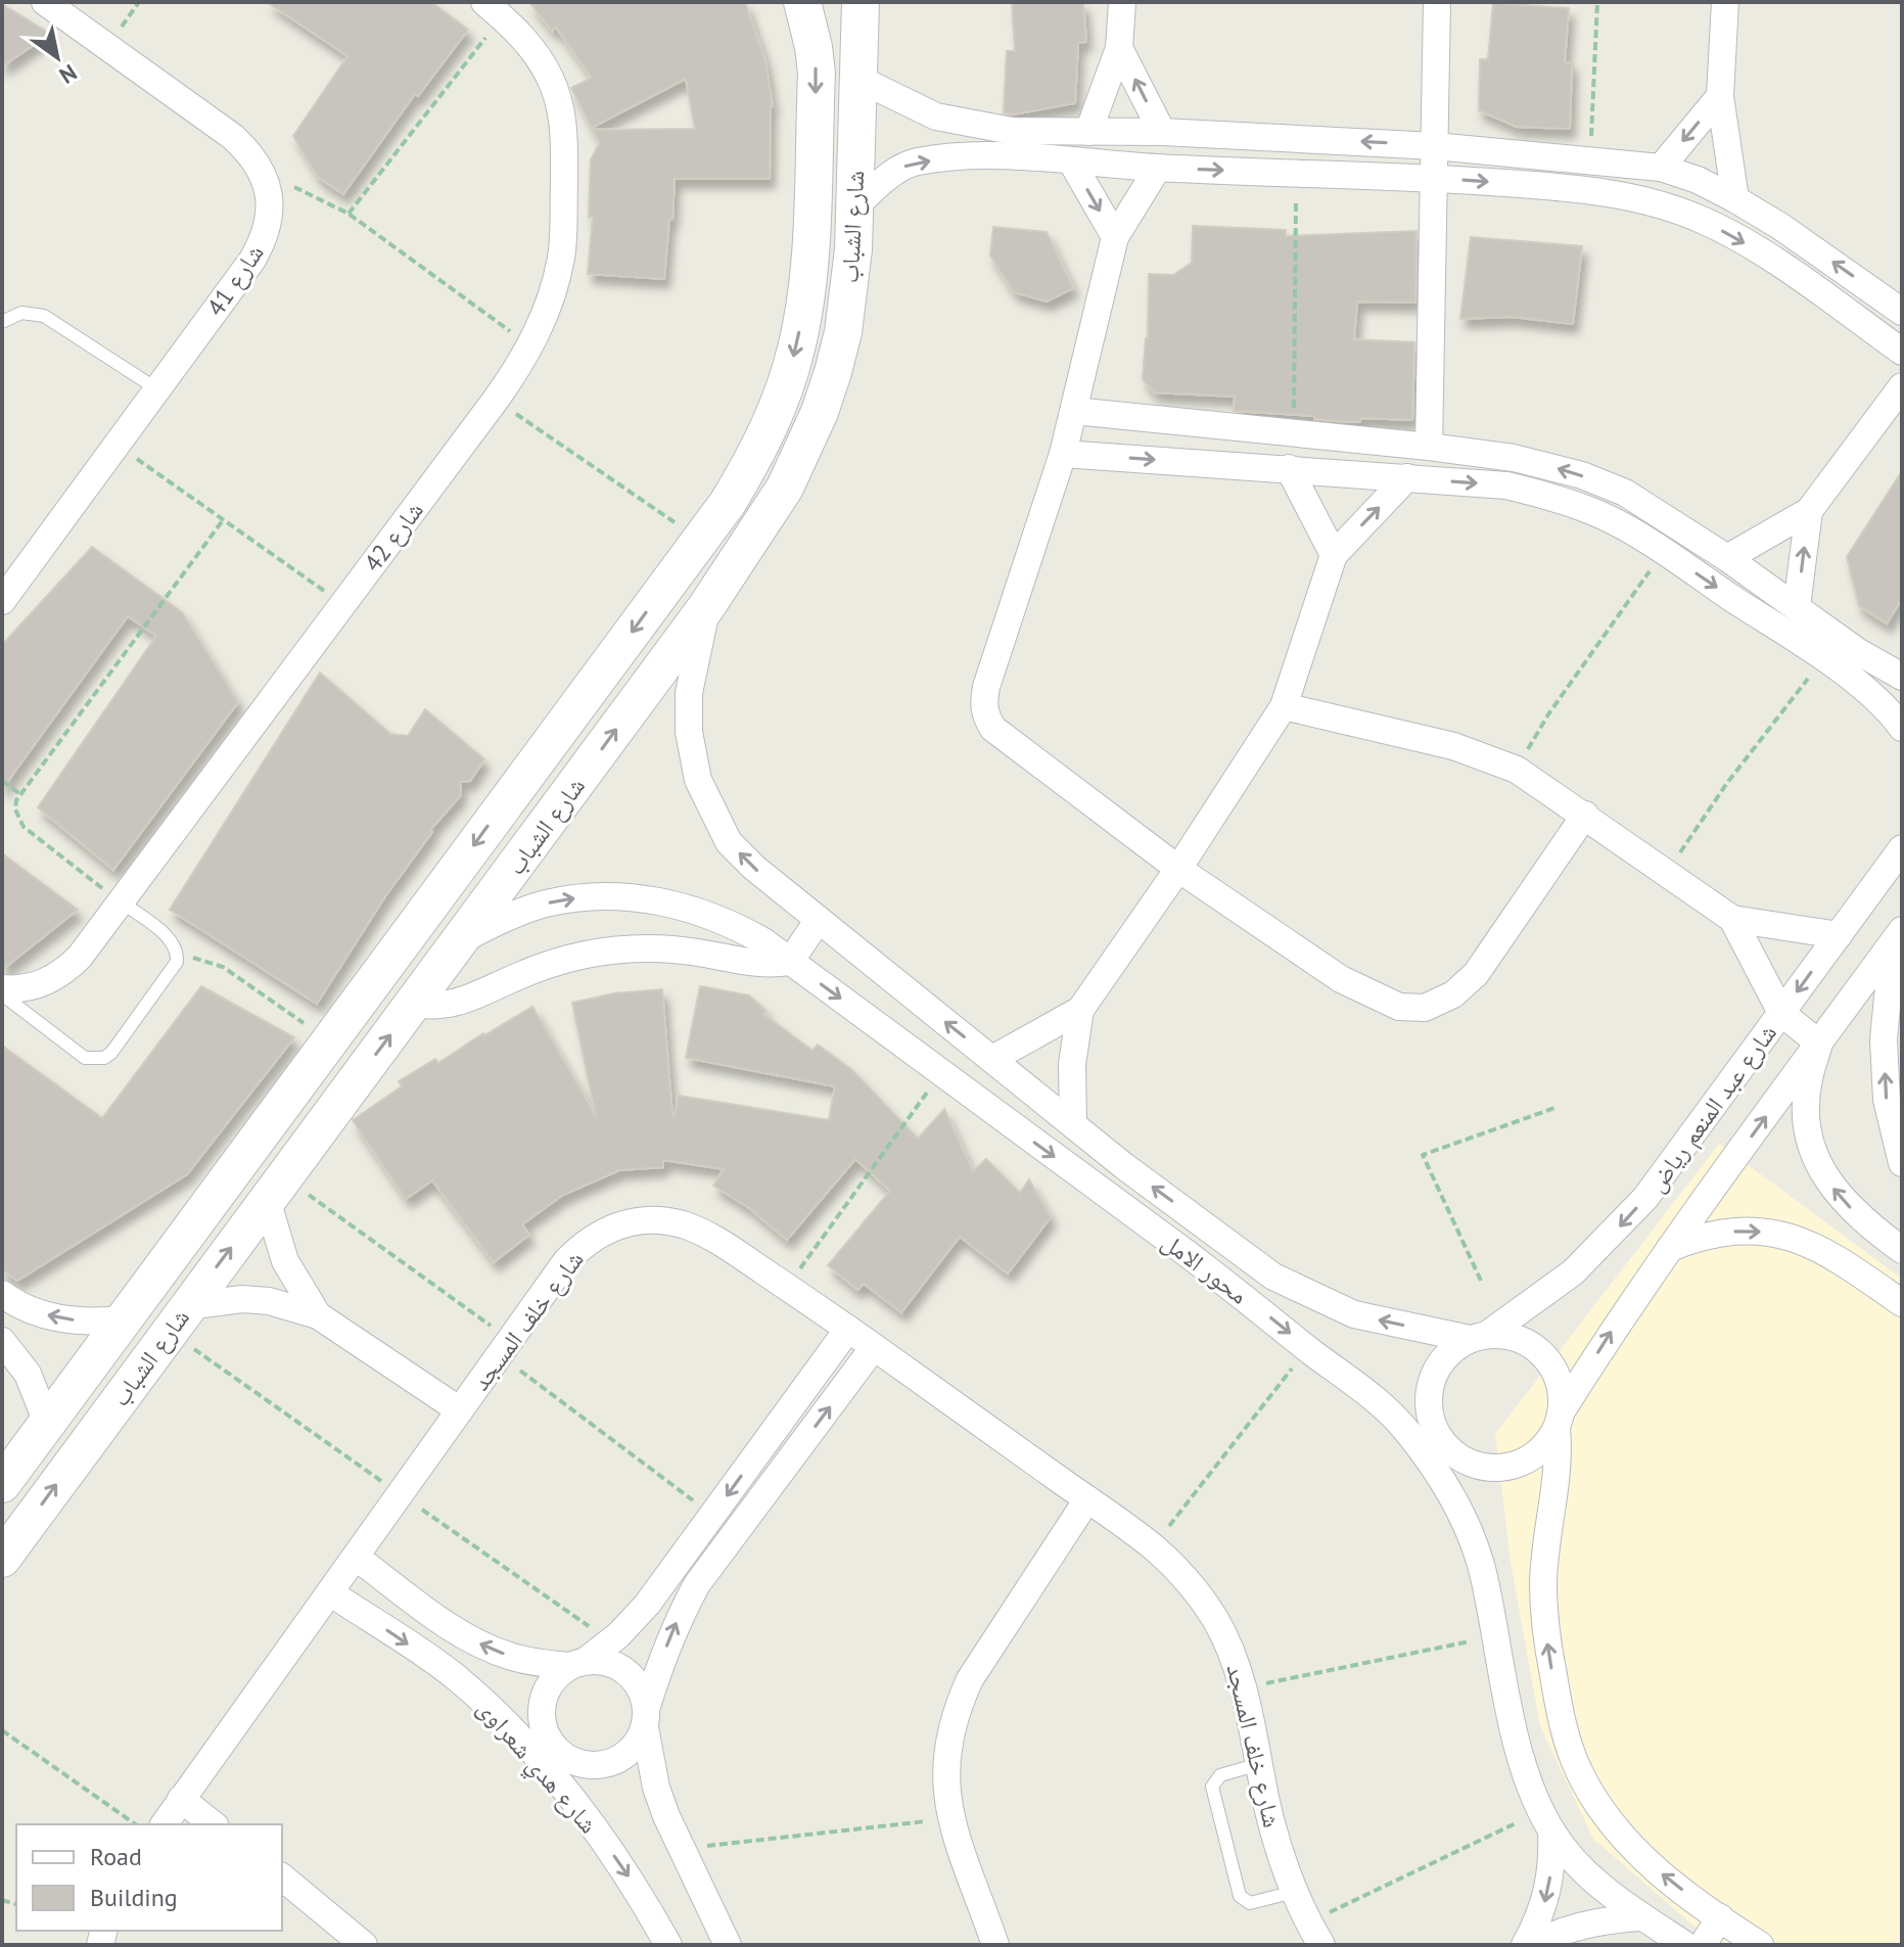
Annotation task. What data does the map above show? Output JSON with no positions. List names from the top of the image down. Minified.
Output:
{"streets":{"street":["شارع الشباب","شارع 41","شارع 42","شارع عبد المنعم رياض","محور الامل","شارع خلف المسجد","شارع هدي شعراوى"]},"crossings":[["شارع الشباب","محور الامل"],["شارع عبد المنعم رياض","محور الامل"],["شارع خلف المسجد","شارع هدي شعراوى"]],"legend":["Road","Building"],"north":"bottom right"}
